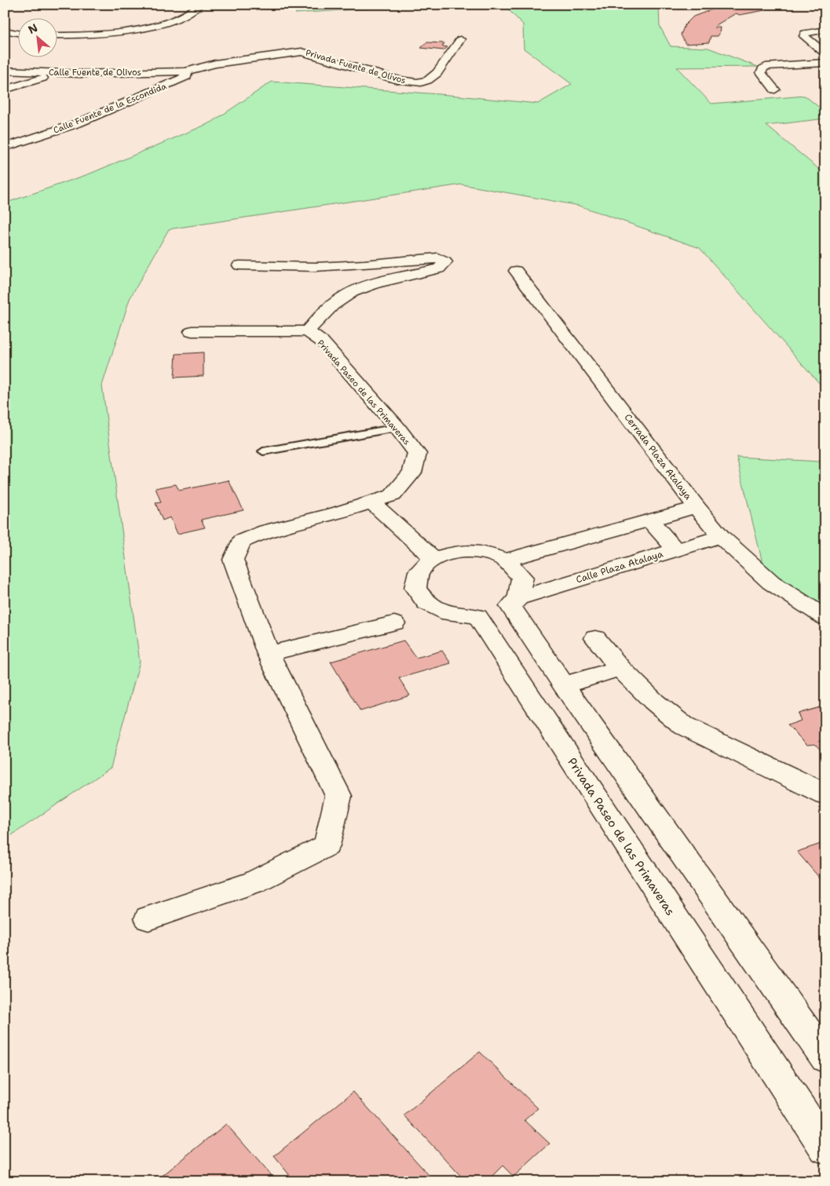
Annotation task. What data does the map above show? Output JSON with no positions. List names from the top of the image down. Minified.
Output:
{"streets":{"street":["Privada Fuente de Olivos","Calle Fuente de Olivos","Calle Fuente de la Escondida","Privada Paseo de las Primaveras","Cerrada Plaza Atalaya","Calle Plaza Atalaya"]},"crossings":[["Privada Fuente de Olivos","Calle Fuente de Olivos"],["Privada Fuente de Olivos","Calle Fuente de la Escondida"],["Calle Fuente de Olivos","Calle Fuente de la Escondida"],["Privada Paseo de las Primaveras","Calle Plaza Atalaya"],["Cerrada Plaza Atalaya","Calle Plaza Atalaya"]],"north":"top left"}
